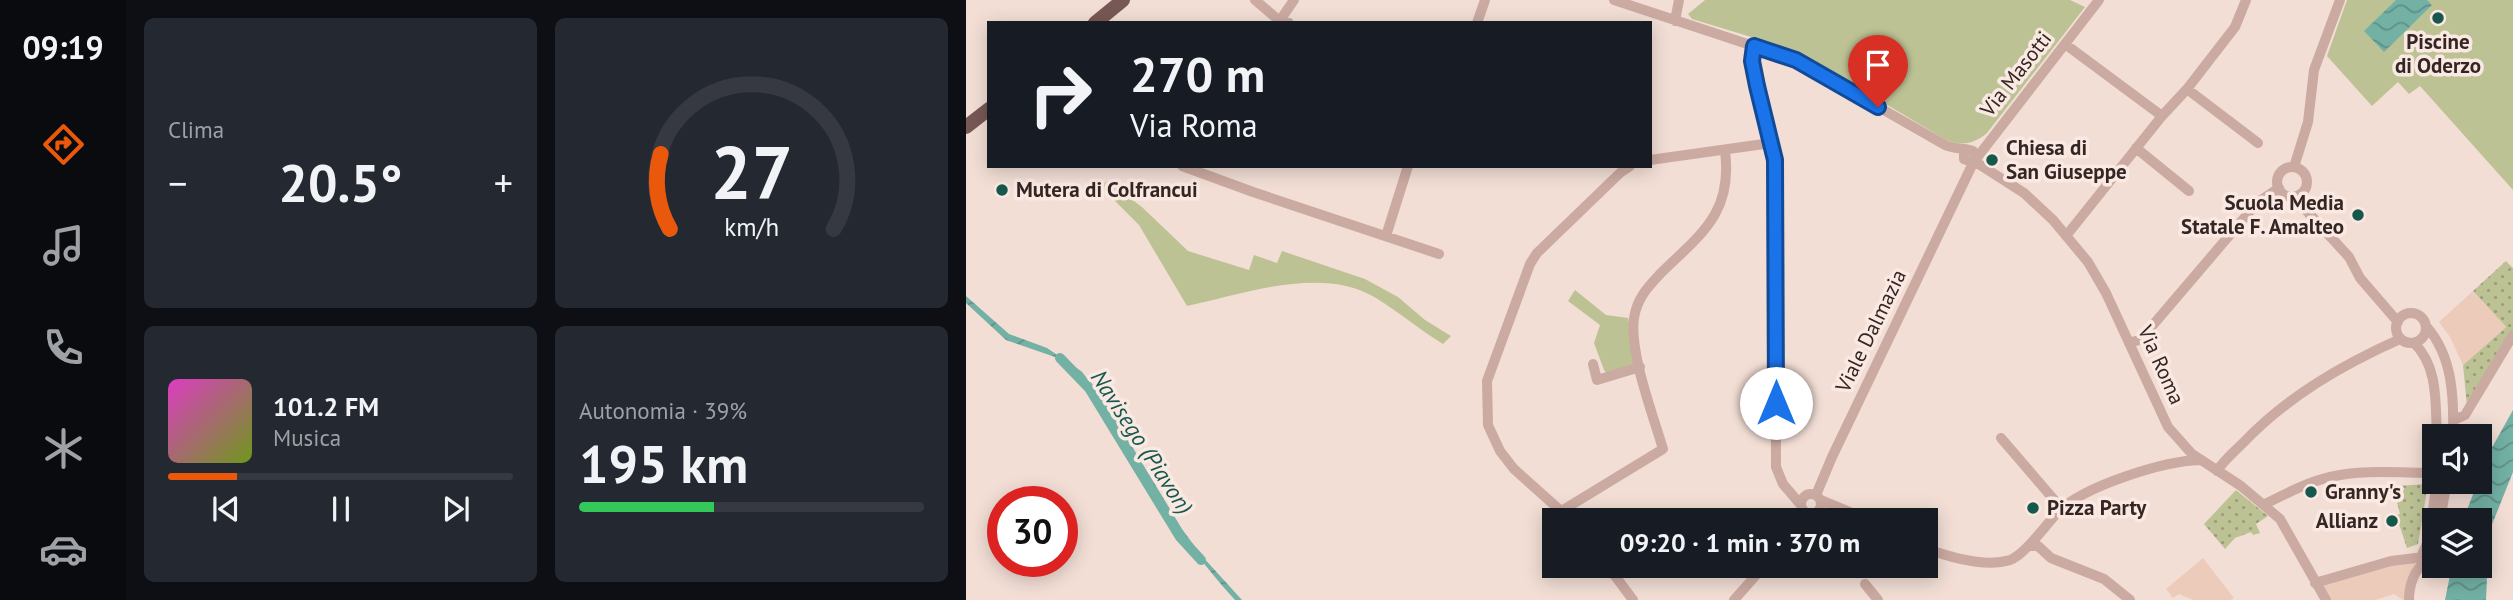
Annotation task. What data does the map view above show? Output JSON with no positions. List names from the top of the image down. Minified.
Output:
{"streets":{"street":["Via Masotti","Viale Dalmazia","Via Roma"]},"crossings":[["Via Masotti","Viale Dalmazia"],["Via Masotti","Via Roma"],["Viale Dalmazia","Via Roma"]],"water":["Navisego (Piavon)"],"places":["Piscine di Oderzo","Chiesa di San Giuseppe","Mutera di Colfrancui","Scuola Media Statale F. Amalteo","Granny's","Pizza Party","Allianz"],"page":{"tabs":"09:19","tile":["Clima",["Autonomia · 39%","195 km"]],"turn":["270 m","Via Roma"],"heat":["−","20.5°","+"],"song":["101.2 FM","Musica"],"limit":"30","trip":"09:20 · 1 min · 370 m","gauge":["27","km/h"]}}
